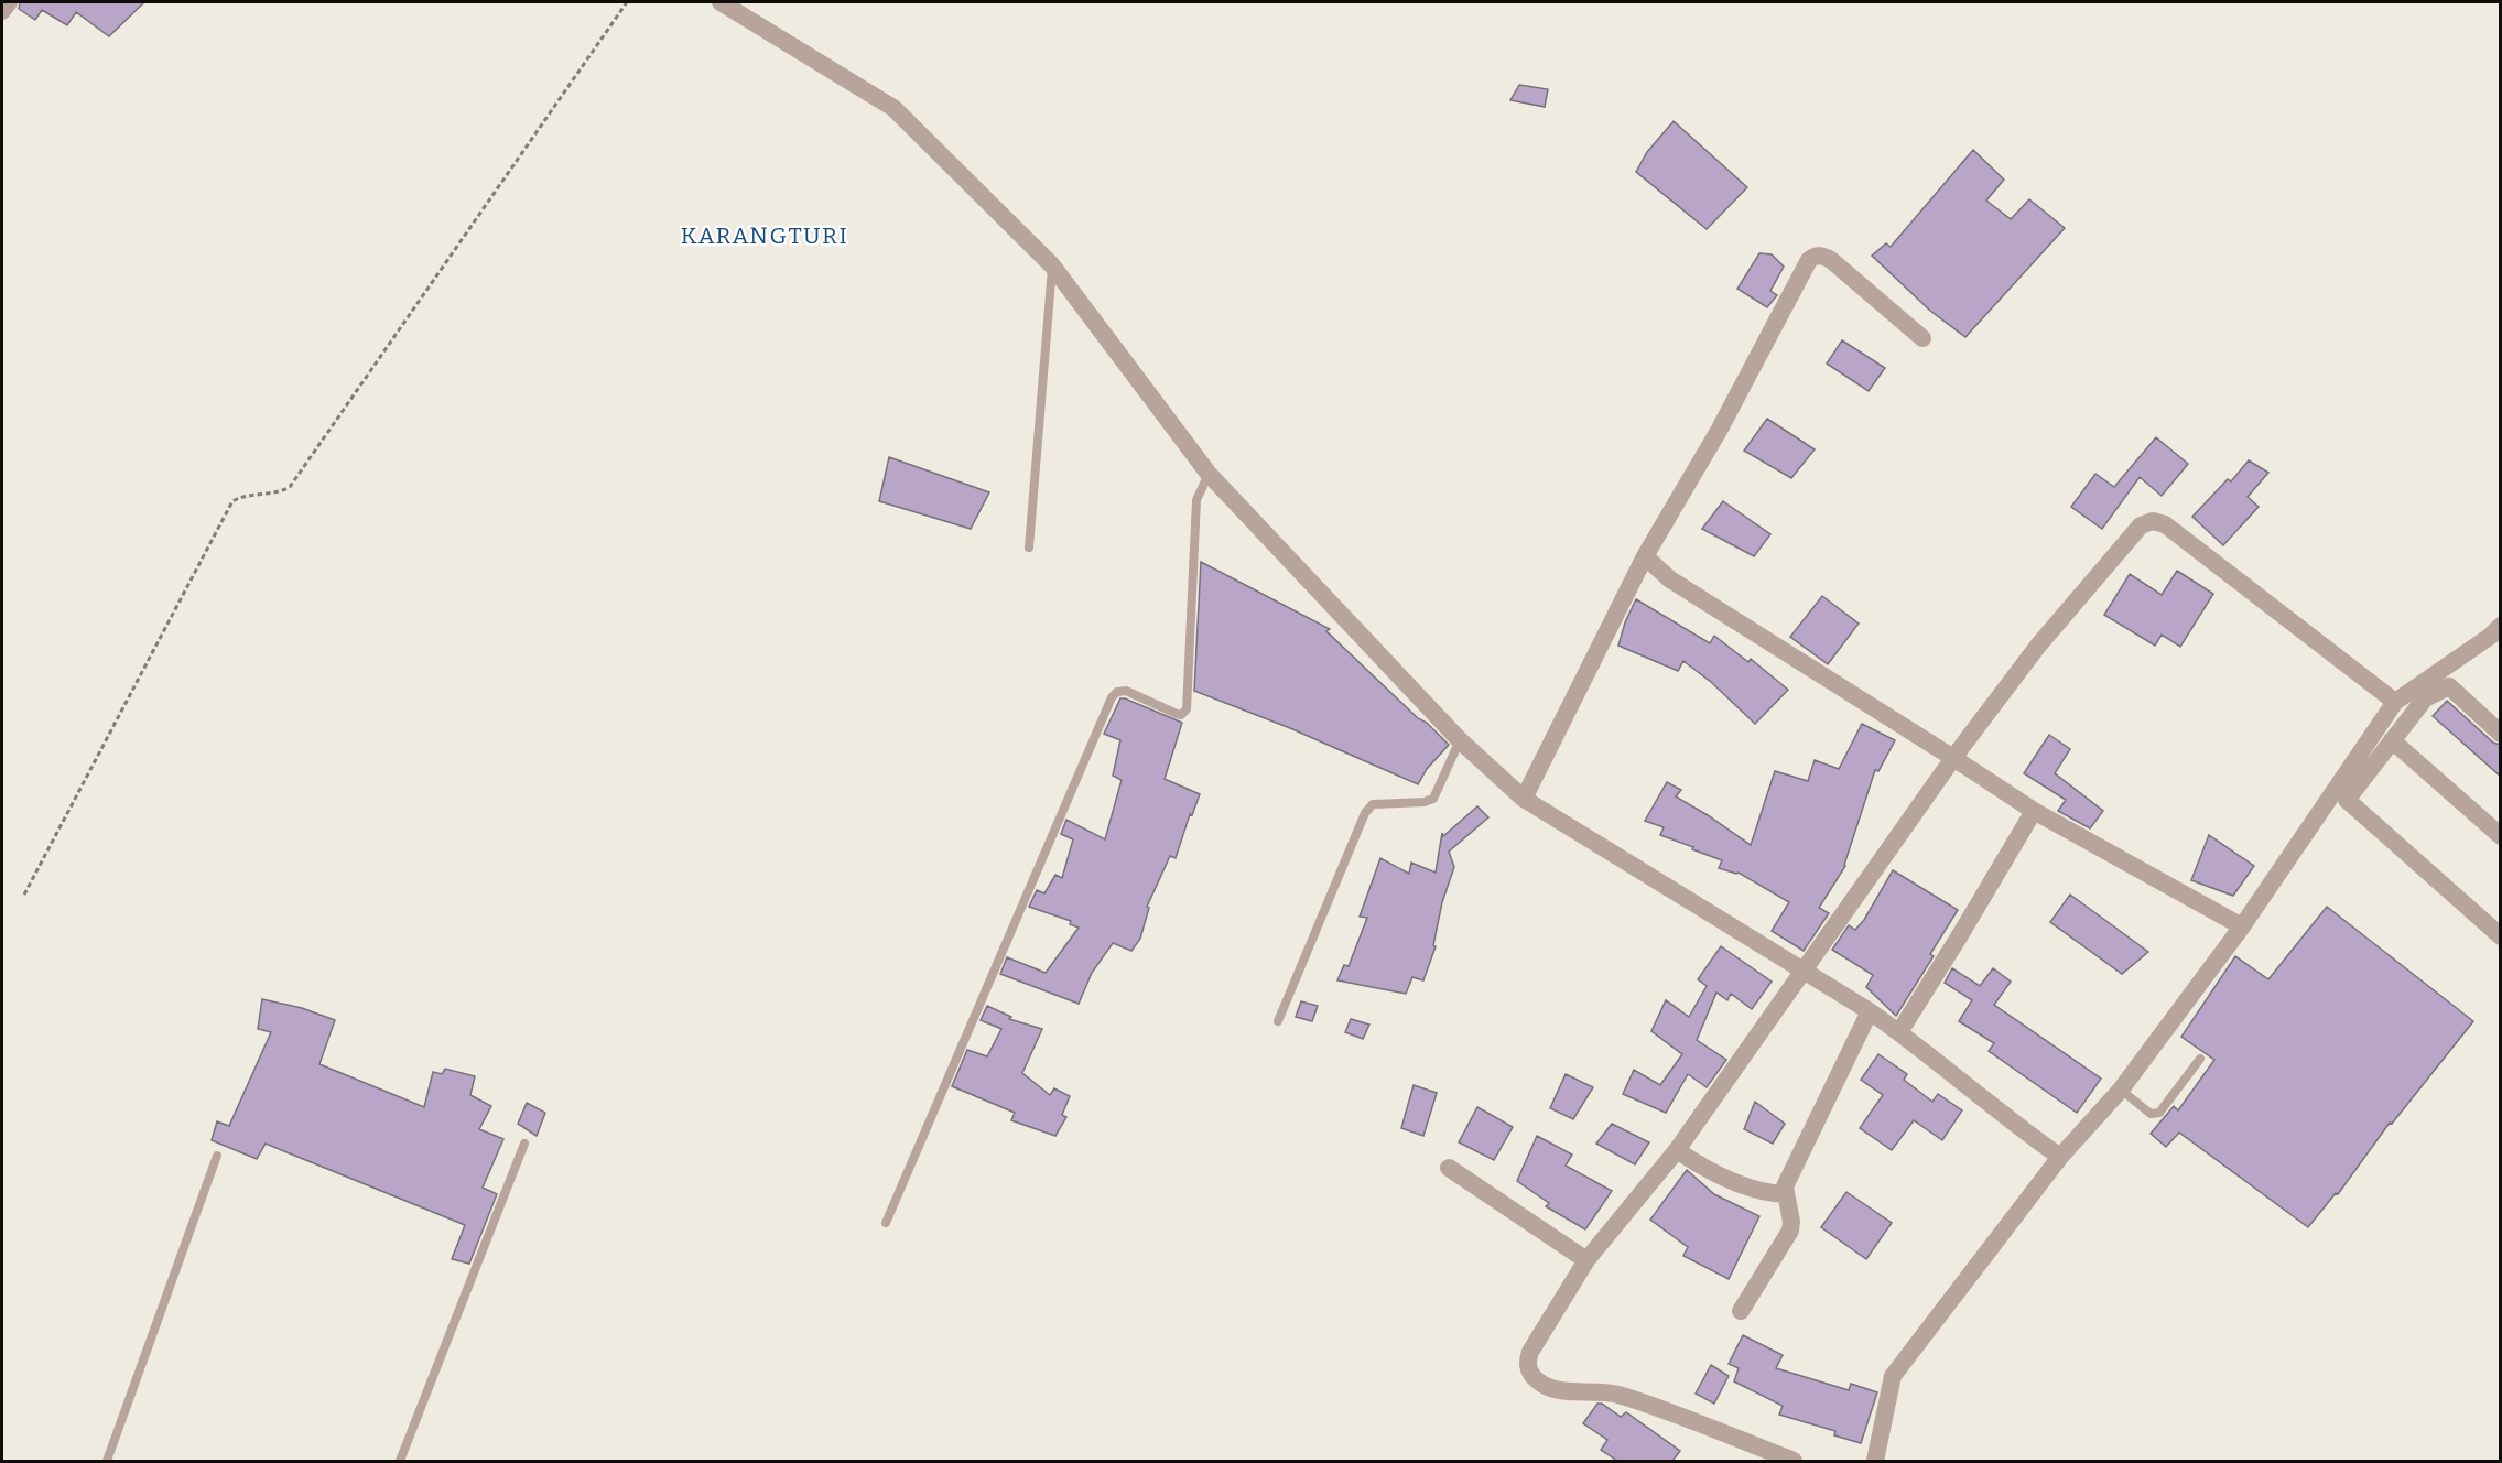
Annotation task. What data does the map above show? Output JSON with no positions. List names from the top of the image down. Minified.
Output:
{"districts":["KARANGTURI"]}
